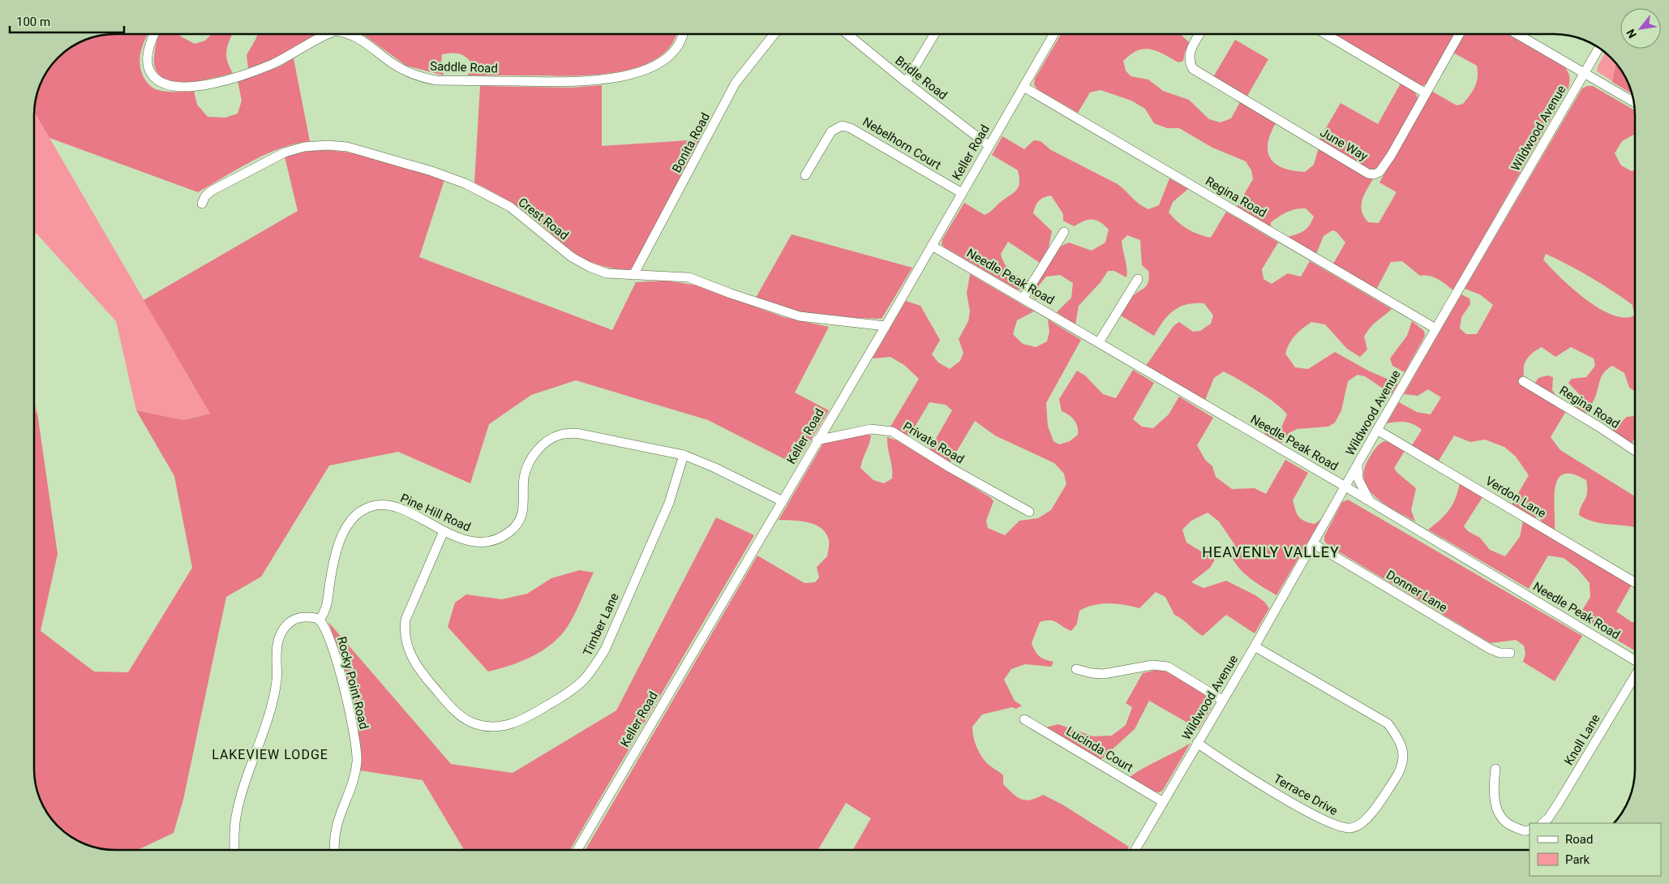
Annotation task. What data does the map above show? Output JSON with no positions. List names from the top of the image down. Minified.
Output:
{"streets":{"street":["Saddle Road","Bridle Road","Wildwood Avenue","Bonita Road","Nebelhorn Court","June Way","Keller Road","Regina Road","Crest Road","Needle Peak Road","Private Road","Verdon Lane","Pine Hill Road","Donner Lane","Timber Lane","Rocky Point Road","Knoll Lane","Lucinda Court","Terrace Drive"]},"crossings":[["Bridle Road","Keller Road"],["Wildwood Avenue","Regina Road"],["Wildwood Avenue","Needle Peak Road"],["Wildwood Avenue","Verdon Lane"],["Wildwood Avenue","Donner Lane"],["Wildwood Avenue","Lucinda Court"],["Wildwood Avenue","Terrace Drive"],["Bonita Road","Crest Road"],["Nebelhorn Court","Keller Road"],["Keller Road","Regina Road"],["Keller Road","Crest Road"],["Keller Road","Needle Peak Road"],["Keller Road","Private Road"],["Keller Road","Pine Hill Road"],["Pine Hill Road","Timber Lane"],["Pine Hill Road","Rocky Point Road"]],"districts":["HEAVENLY VALLEY","LAKEVIEW LODGE"],"legend":["Road","Park"],"scale_bar":"100 m","north":"bottom left"}
